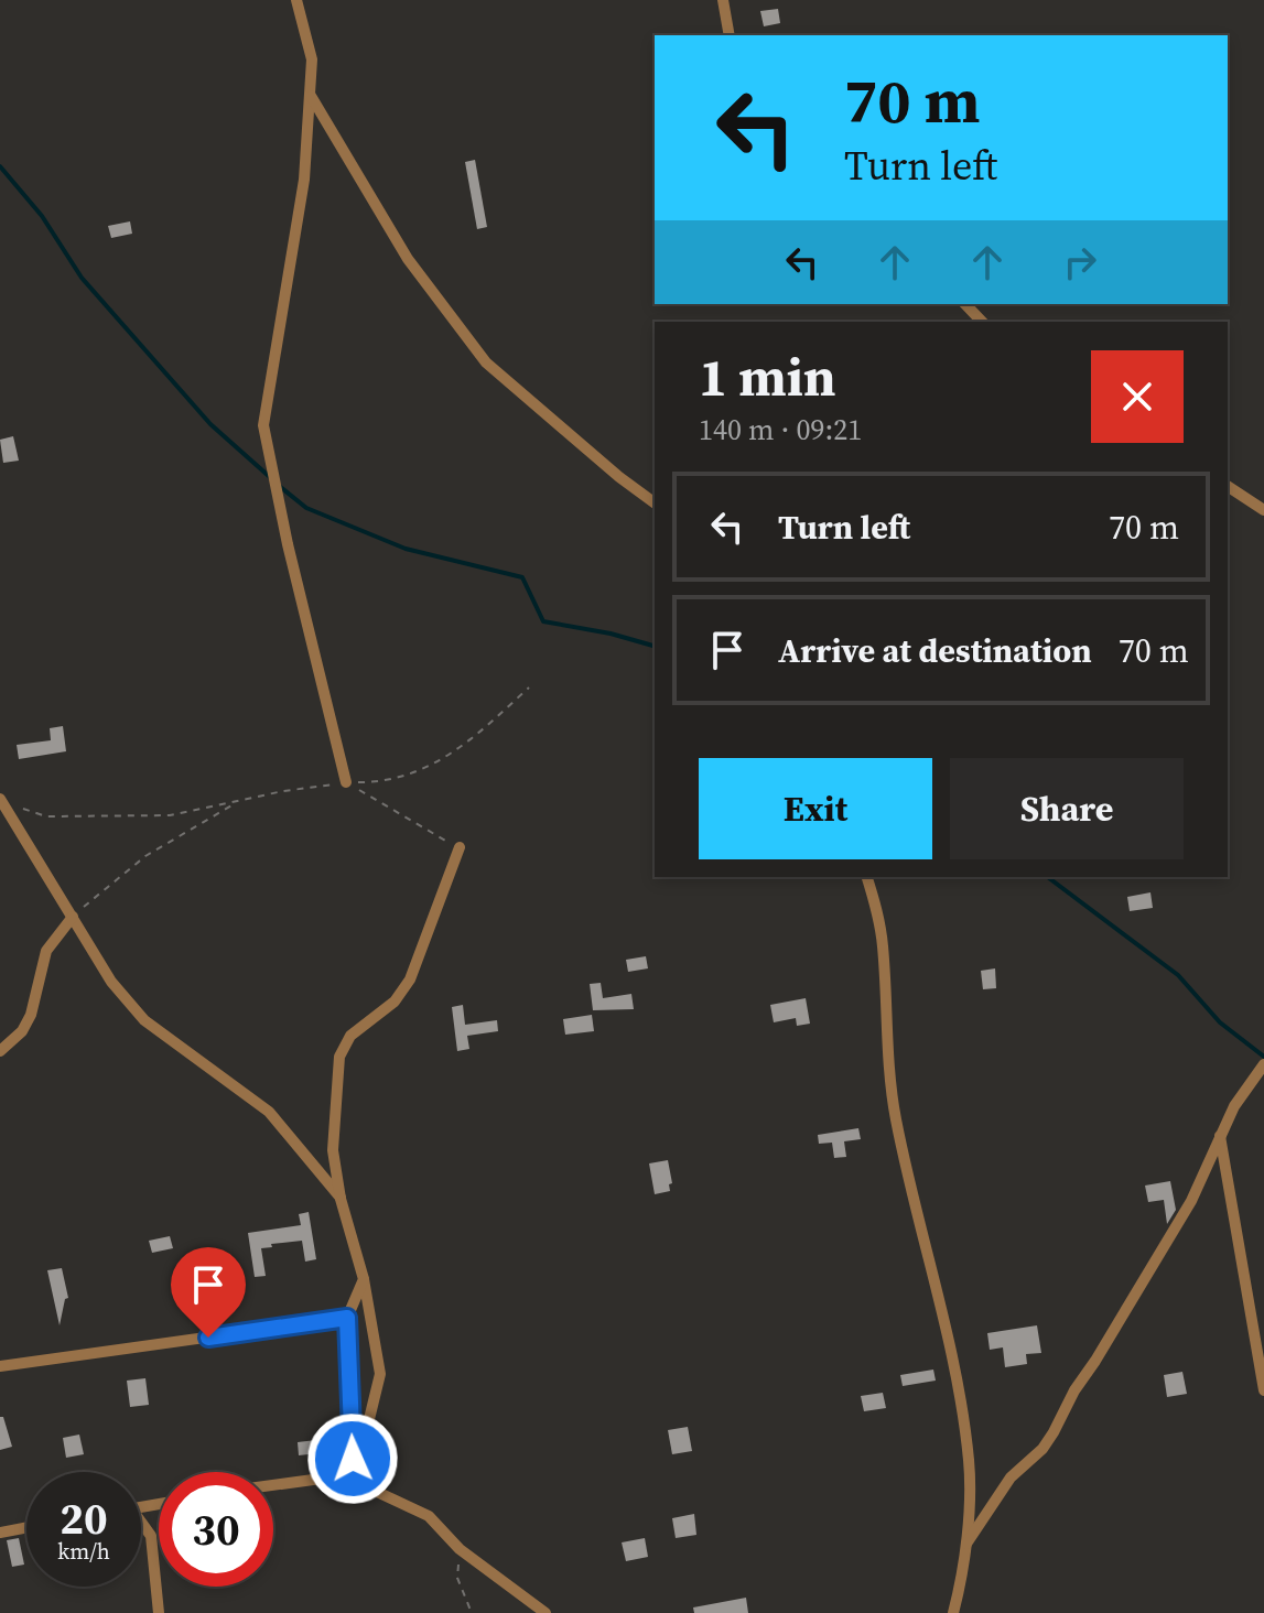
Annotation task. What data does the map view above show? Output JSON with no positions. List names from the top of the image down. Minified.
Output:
{"page":{"turn":["70 m","Turn left"],"heading":["1 min","140 m · 09:21"],"list":[{"name":"Turn left","value":"70 m"},{"name":"Arrive at destination","value":"70 m"}],"buttons":["Exit","Share"],"speed":"20 km/h","limit":"30"}}
